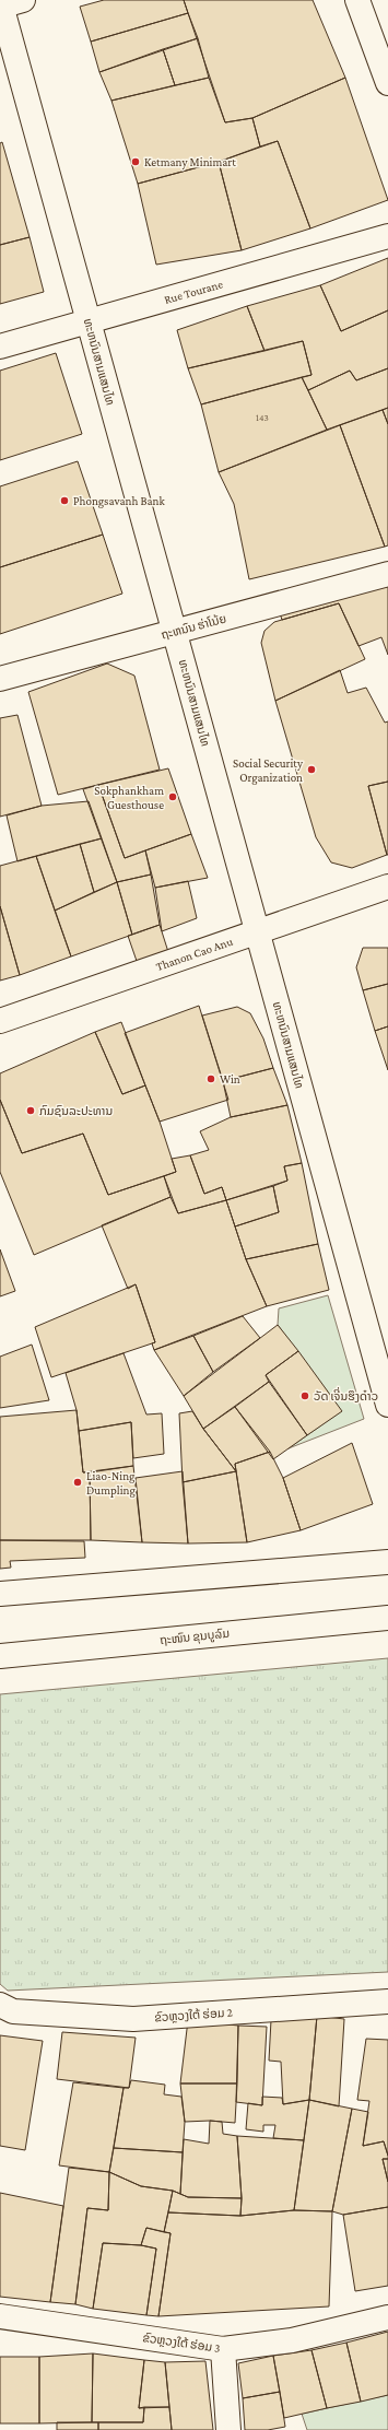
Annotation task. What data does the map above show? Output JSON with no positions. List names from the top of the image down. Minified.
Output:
{"streets":{"main road":["Rue Tourane","ທະຫນົນສາມແສນໄທ","ຖະຫນົນ ຮ່າໂນ້ຍ","Thanon Cao Anu","ຖະໜົນ ຂຸນບູລົມ","ຂົວຫຼວງໃຕ້ ຮ່ອມ 2","ຂົວຫຼວງໃຕ້ ຮ່ອມ 3"]},"crossings":[["Rue Tourane","ທະຫນົນສາມແສນໄທ"],["ທະຫນົນສາມແສນໄທ","ຖະຫນົນ ຮ່າໂນ້ຍ"],["ທະຫນົນສາມແສນໄທ","Thanon Cao Anu"]],"places":["Ketmany Minimart","Phongsavanh Bank","Social Security Organization","Sokphankham Guesthouse","Win","ກົມຊົນລະປະທານ","ວັດ ເຈີ່ນຮຶງດ໋າວ","Liao-Ning Dumpling"],"house_numbers":["143"]}
